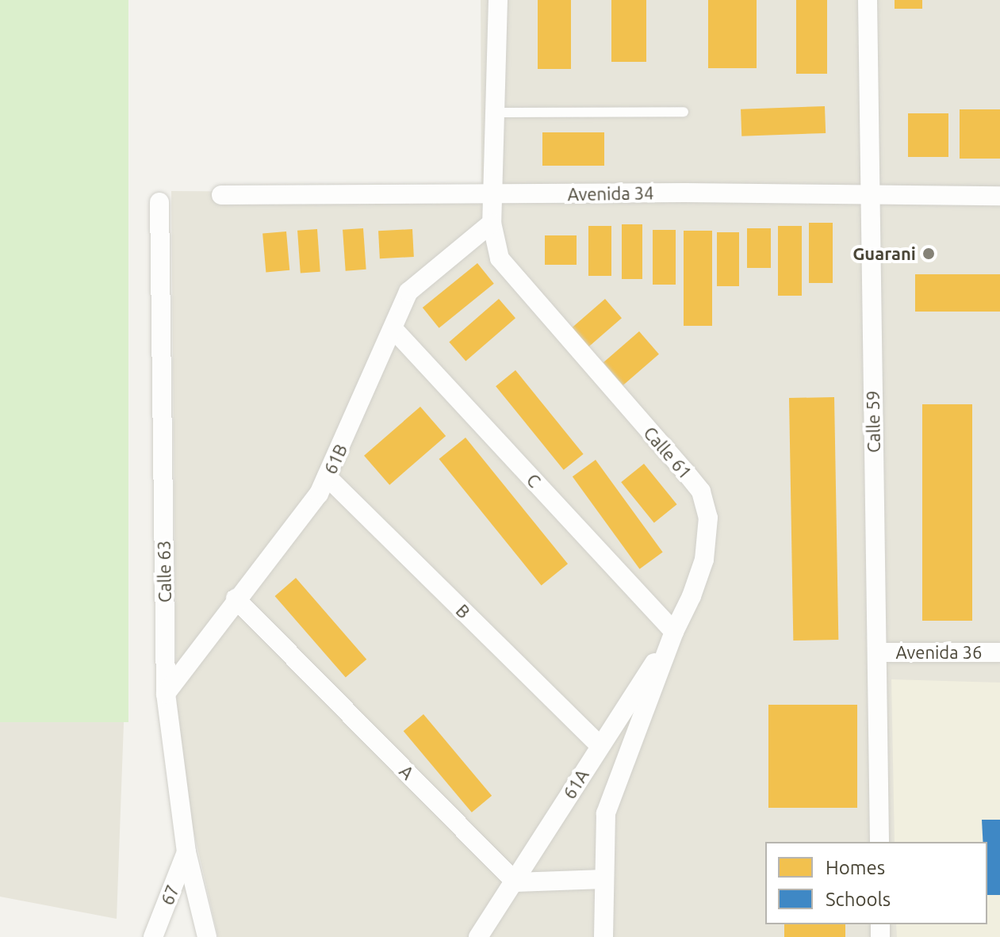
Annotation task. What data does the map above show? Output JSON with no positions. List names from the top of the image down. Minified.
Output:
{"streets":{"street":["Avenida 34","Calle 59","Calle 61","61B","C","Calle 63","B","Avenida 36","A","61A","67"]},"crossings":[["Avenida 34","Calle 59"],["Avenida 34","Calle 61"],["Calle 59","Avenida 36"],["Calle 61","61B"],["Calle 61","C"],["Calle 61","61A"],["61B","C"],["61B","Calle 63"],["61B","B"],["61B","A"],["C","61A"],["Calle 63","67"],["B","61A"],["A","61A"]],"places":["Guarani"],"legend":["Homes","Schools"]}
